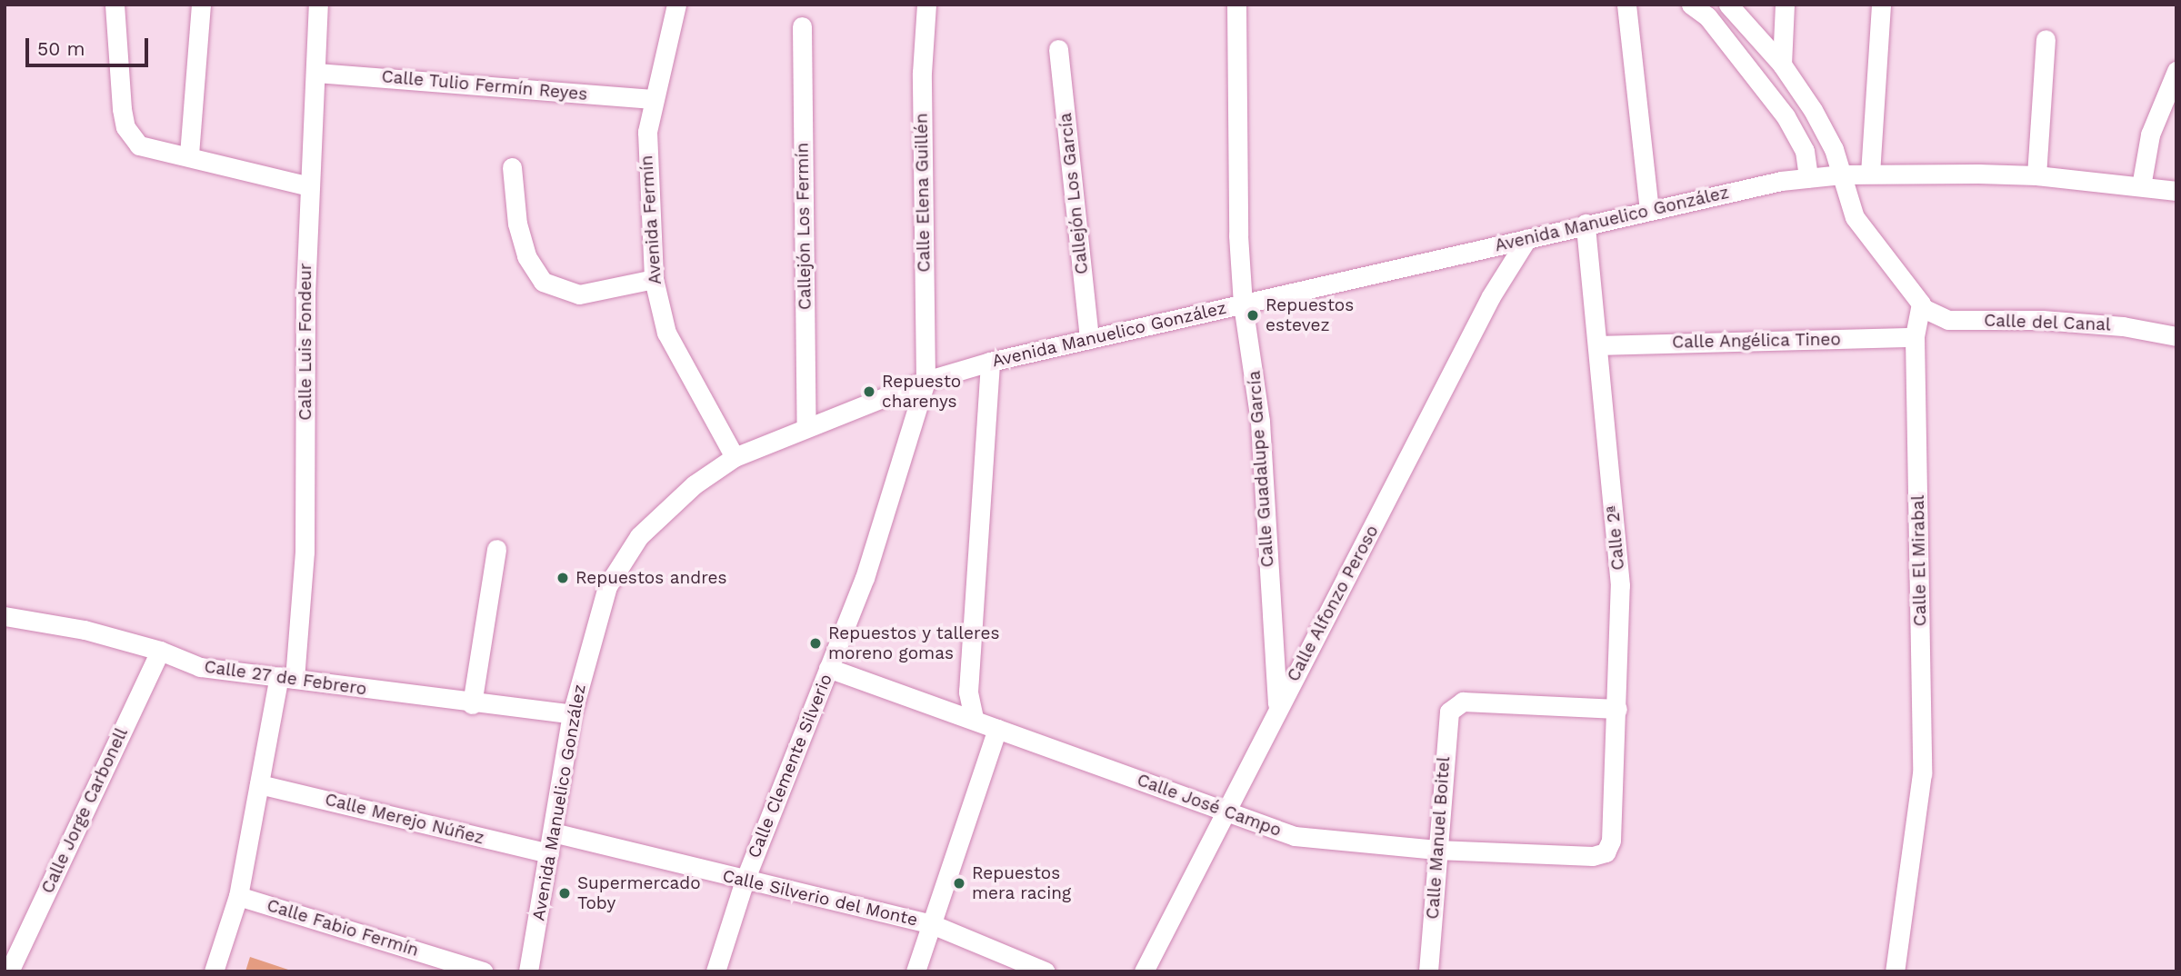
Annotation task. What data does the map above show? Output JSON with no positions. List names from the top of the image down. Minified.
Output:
{"streets":{"street":["Calle Tulio Fermín Reyes","Calle Elena Guillén","Callejón Los García","Avenida Manuelico González","Avenida Fermín","Callejón Los Fermín","Calle del Canal","Calle Angélica Tineo","Calle Luis Fondeur","Calle Guadalupe García","Calle 2ª","Calle El Mirabal","Calle Alfonzo Peroso","Calle 27 de Febrero","Calle Clemente Silverio","Calle José Campo","Calle Jorge Carbonell","Calle Merejo Núñez","Calle Manuel Boitel","Calle Silverio del Monte","Calle Fabio Fermín"]},"crossings":[["Calle Tulio Fermín Reyes","Avenida Fermín"],["Calle Tulio Fermín Reyes","Calle Luis Fondeur"],["Calle Elena Guillén","Avenida Manuelico González"],["Calle Elena Guillén","Calle Clemente Silverio"],["Callejón Los García","Avenida Manuelico González"],["Avenida Manuelico González","Avenida Fermín"],["Avenida Manuelico González","Callejón Los Fermín"],["Avenida Manuelico González","Calle Guadalupe García"],["Avenida Manuelico González","Calle 2ª"],["Avenida Manuelico González","Calle Alfonzo Peroso"],["Avenida Manuelico González","Calle 27 de Febrero"],["Avenida Manuelico González","Calle Clemente Silverio"],["Avenida Manuelico González","Calle Merejo Núñez"],["Avenida Manuelico González","Calle Silverio del Monte"],["Calle del Canal","Calle El Mirabal"],["Calle Angélica Tineo","Calle 2ª"],["Calle Angélica Tineo","Calle El Mirabal"],["Calle Luis Fondeur","Calle 27 de Febrero"],["Calle Luis Fondeur","Calle Merejo Núñez"],["Calle Luis Fondeur","Calle Fabio Fermín"],["Calle Guadalupe García","Calle Alfonzo Peroso"],["Calle 2ª","Calle José Campo"],["Calle 2ª","Calle Manuel Boitel"],["Calle Alfonzo Peroso","Calle José Campo"],["Calle 27 de Febrero","Calle Jorge Carbonell"],["Calle Clemente Silverio","Calle José Campo"],["Calle Clemente Silverio","Calle Silverio del Monte"],["Calle José Campo","Calle Manuel Boitel"]],"places":["Repuestos estevez","Repuesto charenys","Repuestos andres","Repuestos y talleres moreno gomas","Repuestos mera racing","Supermercado Toby"],"scale_bar":"50 m"}
